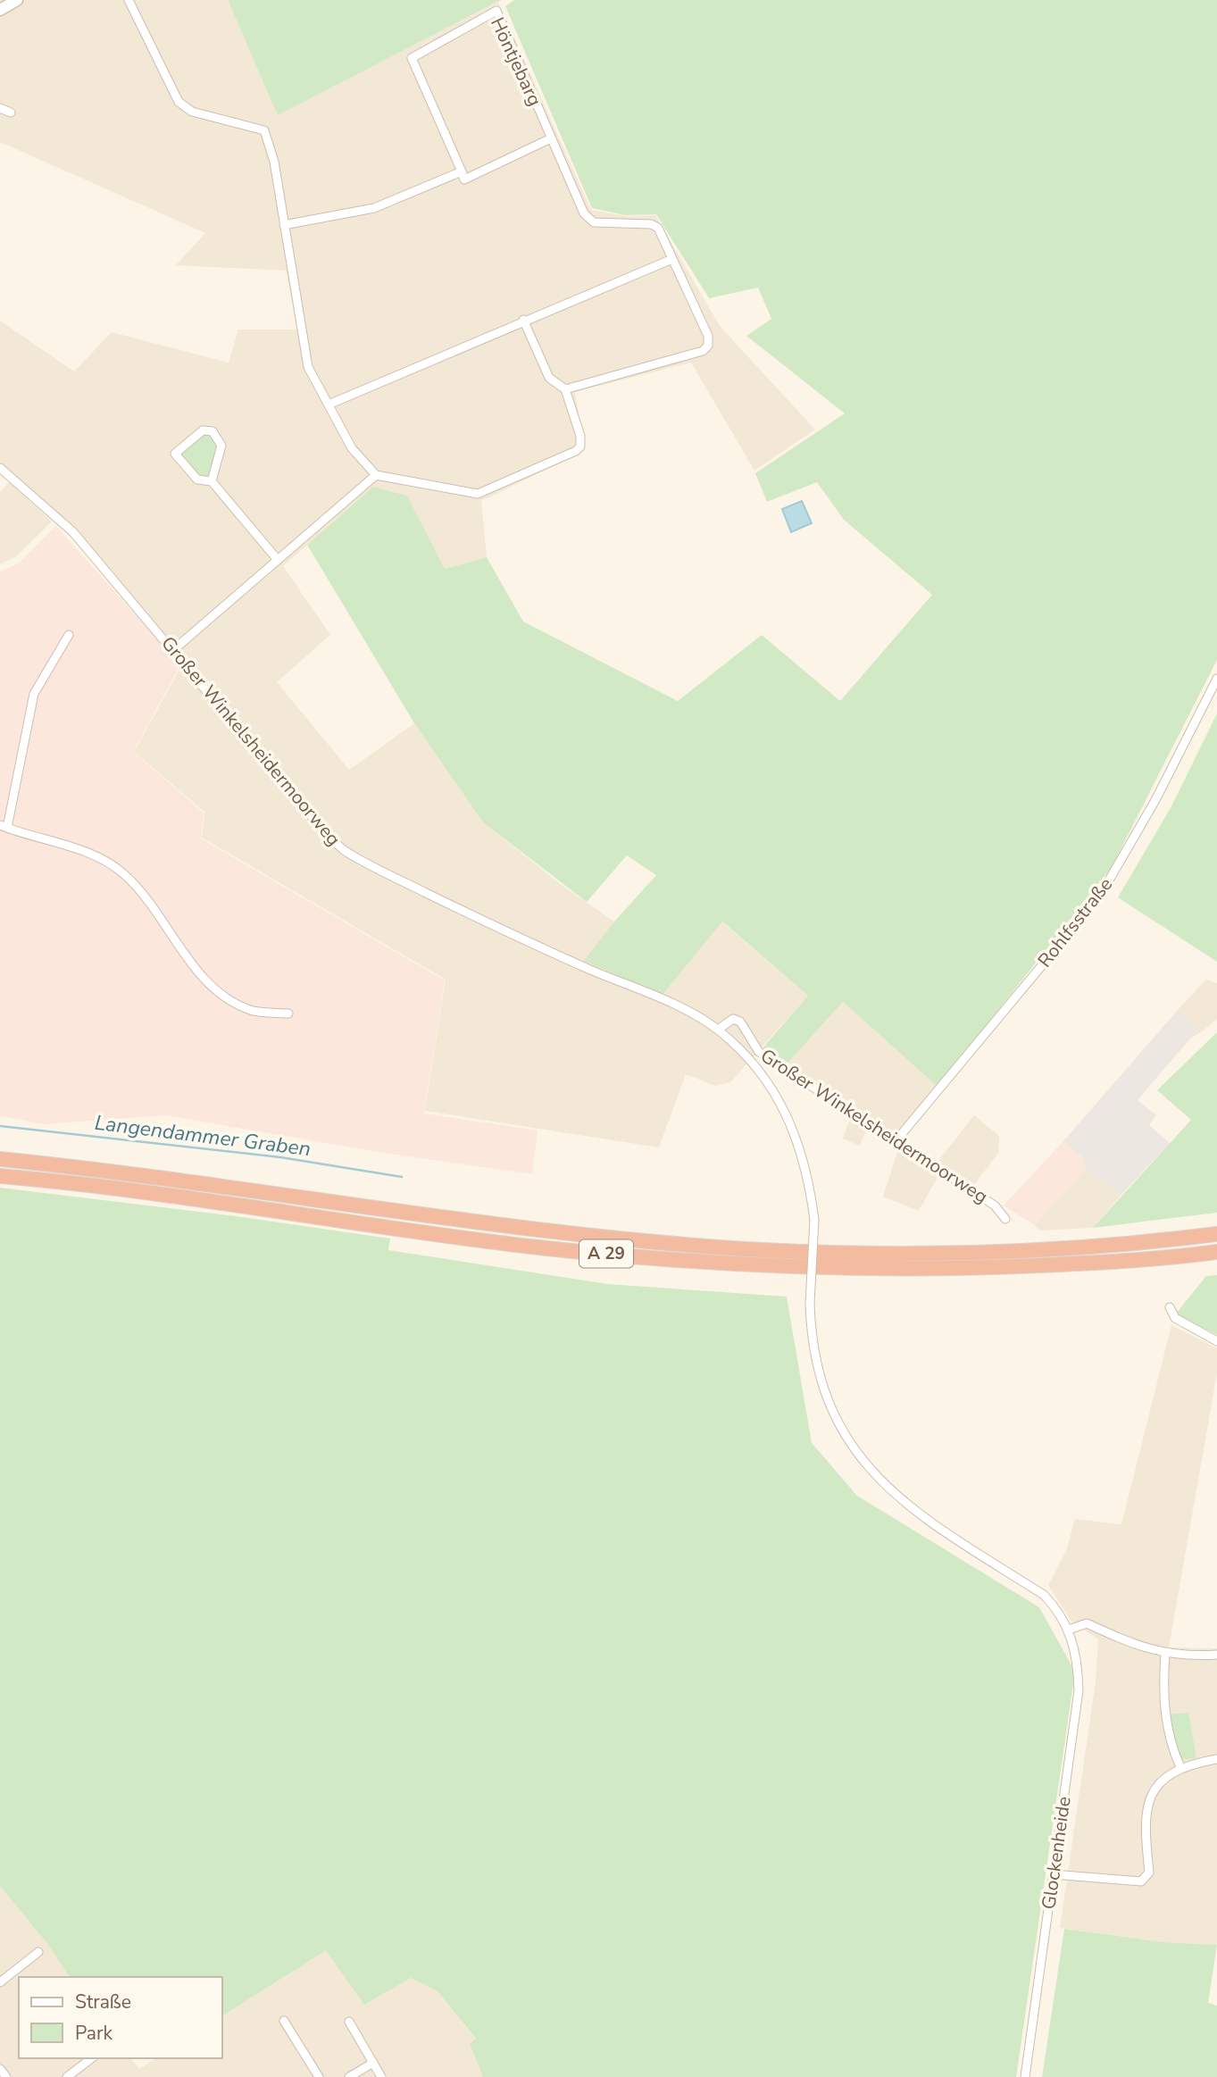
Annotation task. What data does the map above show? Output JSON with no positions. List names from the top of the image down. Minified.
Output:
{"streets":{"highway":["A 29"],"street":["Höntjebarg","Großer Winkelsheidermoorweg","Rohlfsstraße","Glockenheide"]},"crossings":[["Großer Winkelsheidermoorweg","Rohlfsstraße"],["Großer Winkelsheidermoorweg","Glockenheide"]],"water":["Langendammer Graben"],"legend":["Straße","Park"]}
